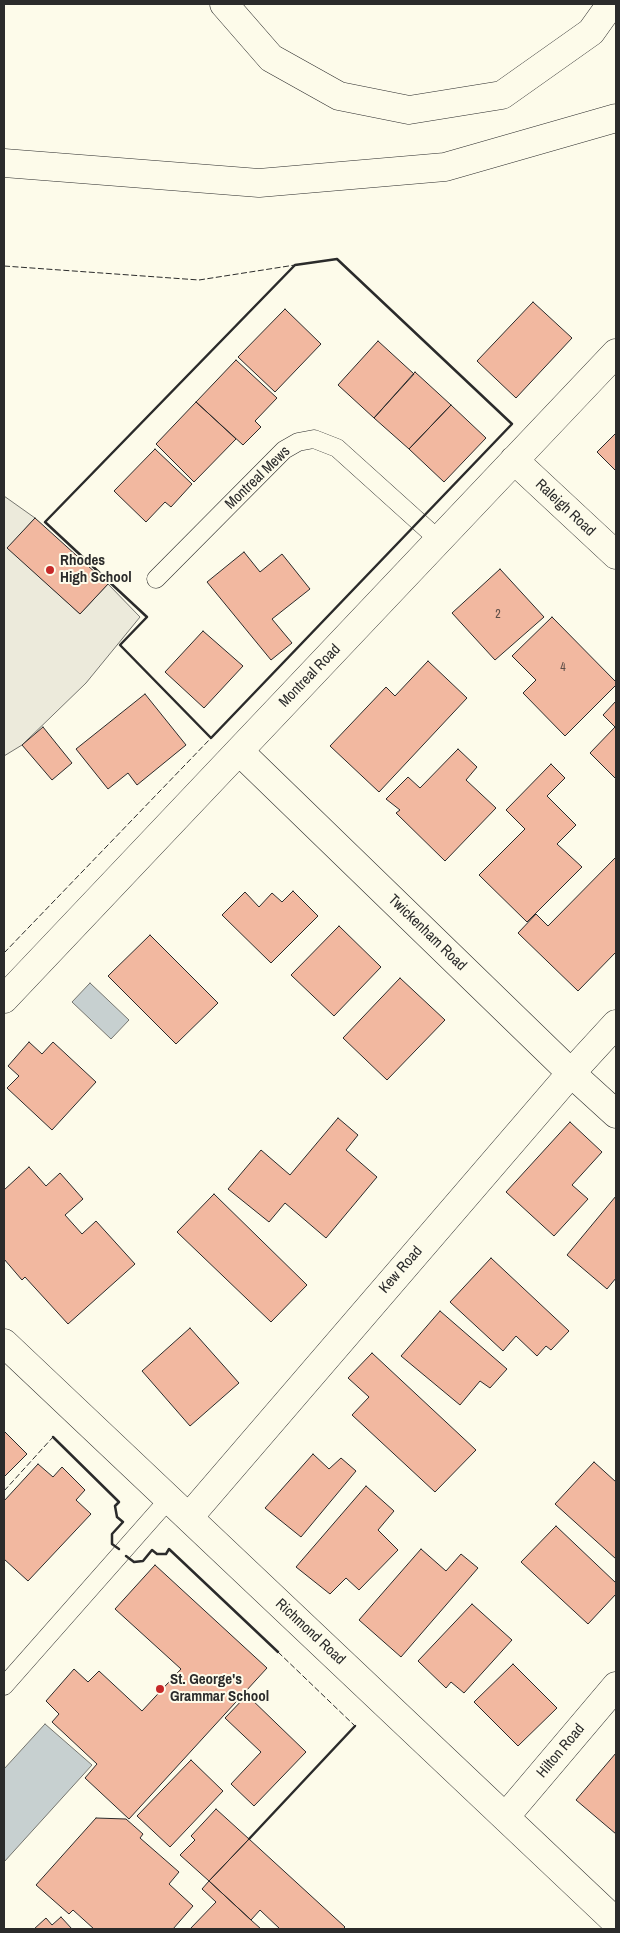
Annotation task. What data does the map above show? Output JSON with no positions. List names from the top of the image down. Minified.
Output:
{"streets":{"main road":["Raleigh Road","Montreal Road","Twickenham Road","Kew Road","Richmond Road","Hilton Road"],"lane":["Montreal Mews"]},"crossings":[["Montreal Mews","Montreal Road"],["Raleigh Road","Montreal Road"],["Montreal Road","Twickenham Road"],["Twickenham Road","Kew Road"],["Kew Road","Richmond Road"],["Richmond Road","Hilton Road"]],"places":["Rhodes High School","St. George's Grammar School"],"house_numbers":["2","4"]}
